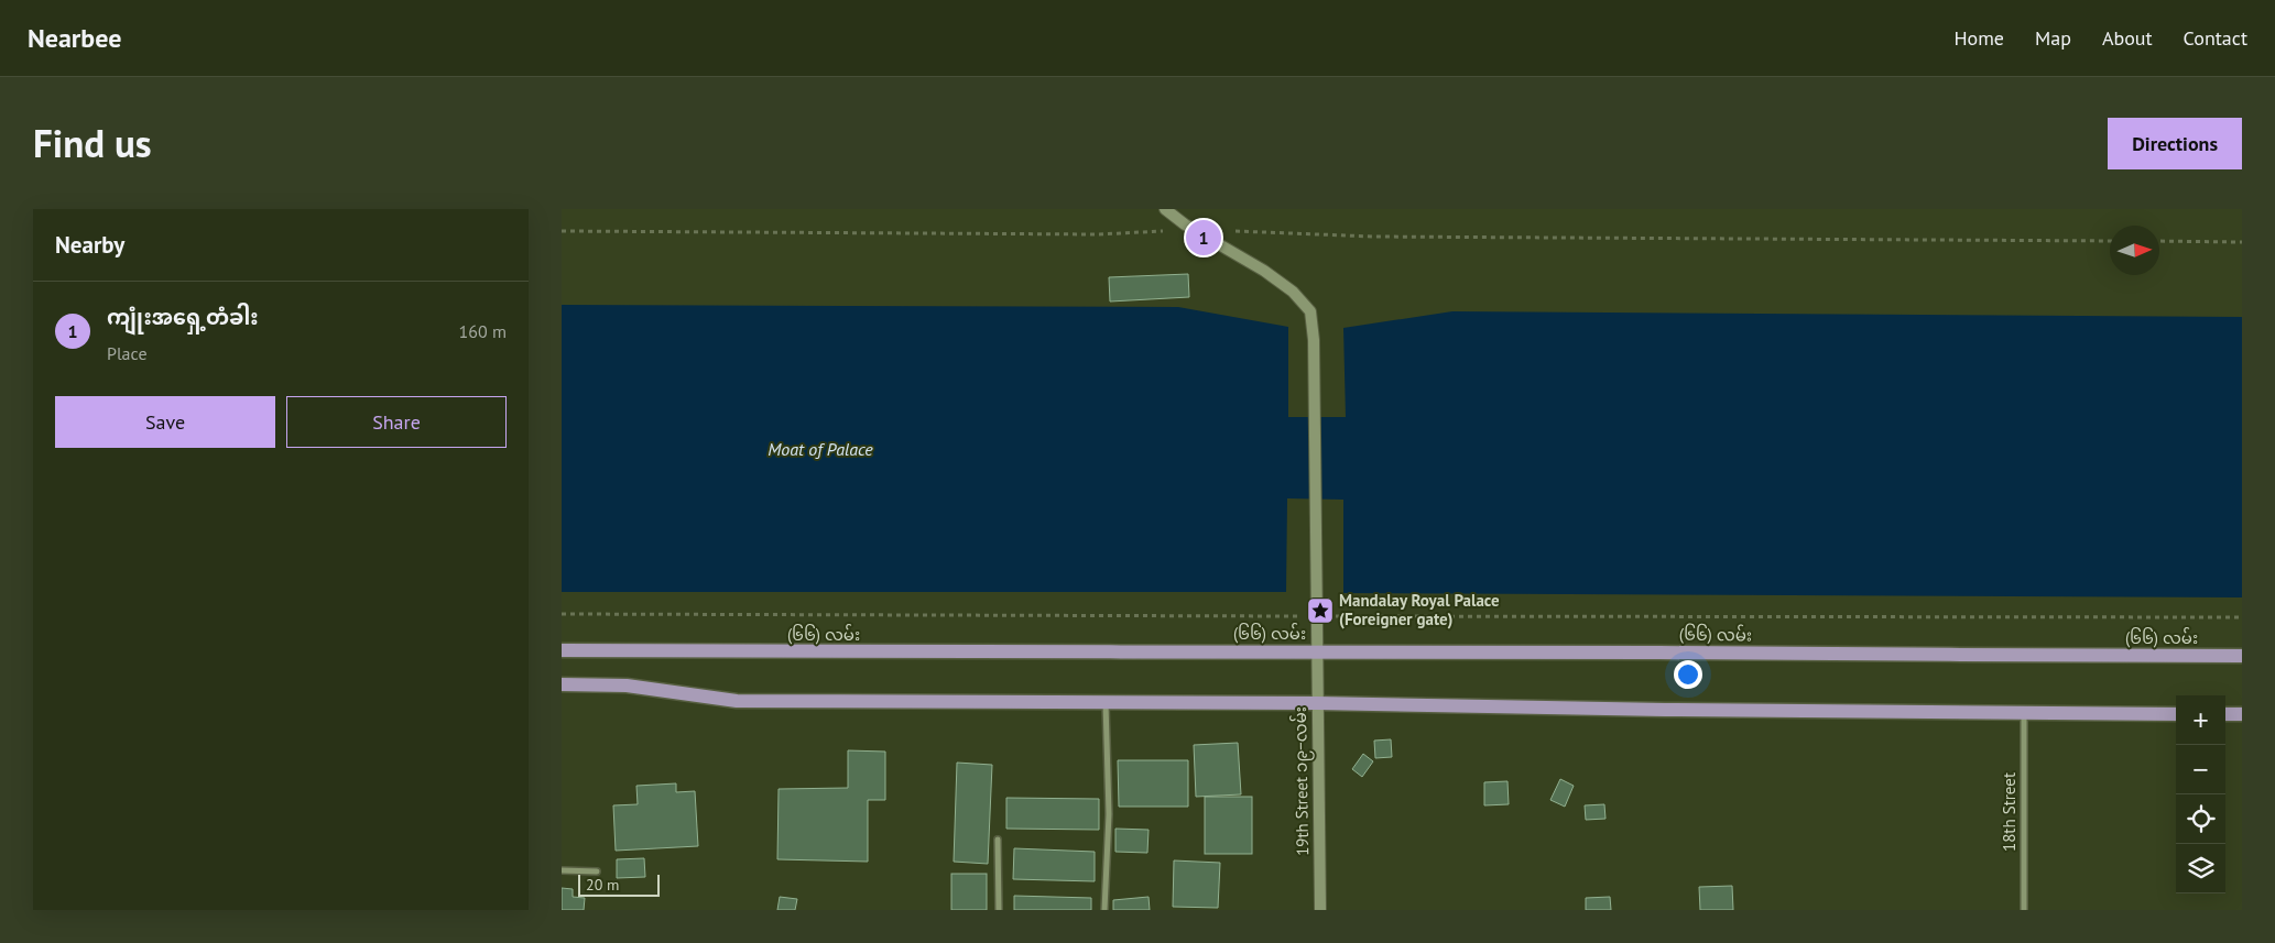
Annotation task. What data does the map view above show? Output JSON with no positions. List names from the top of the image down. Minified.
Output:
{"streets":{"main road":["(၆၆) လမ်း"],"street":["19th Street ၁၉−လမ်း","18th Street"]},"crossings":[["(၆၆) လမ်း","19th Street ၁၉−လမ်း"]],"water":["Moat of Palace"],"places":{"place":["Mandalay Royal Palace (Foreigner gate)"]},"scale_bar":"20 m","north":"right","page":{"header":"Nearbee","nav":["Home","Map","About","Contact"],"title":"Find us","buttons":["Directions",["Save","Share"]],"heading":"Nearby","pins":"1","list":[{"mark":"1","name":"ကျုံးအရှေ့တံခါး","note":"Place","value":"160 m"}],"map_buttons":["+","−"],"scale":"20 m"}}
